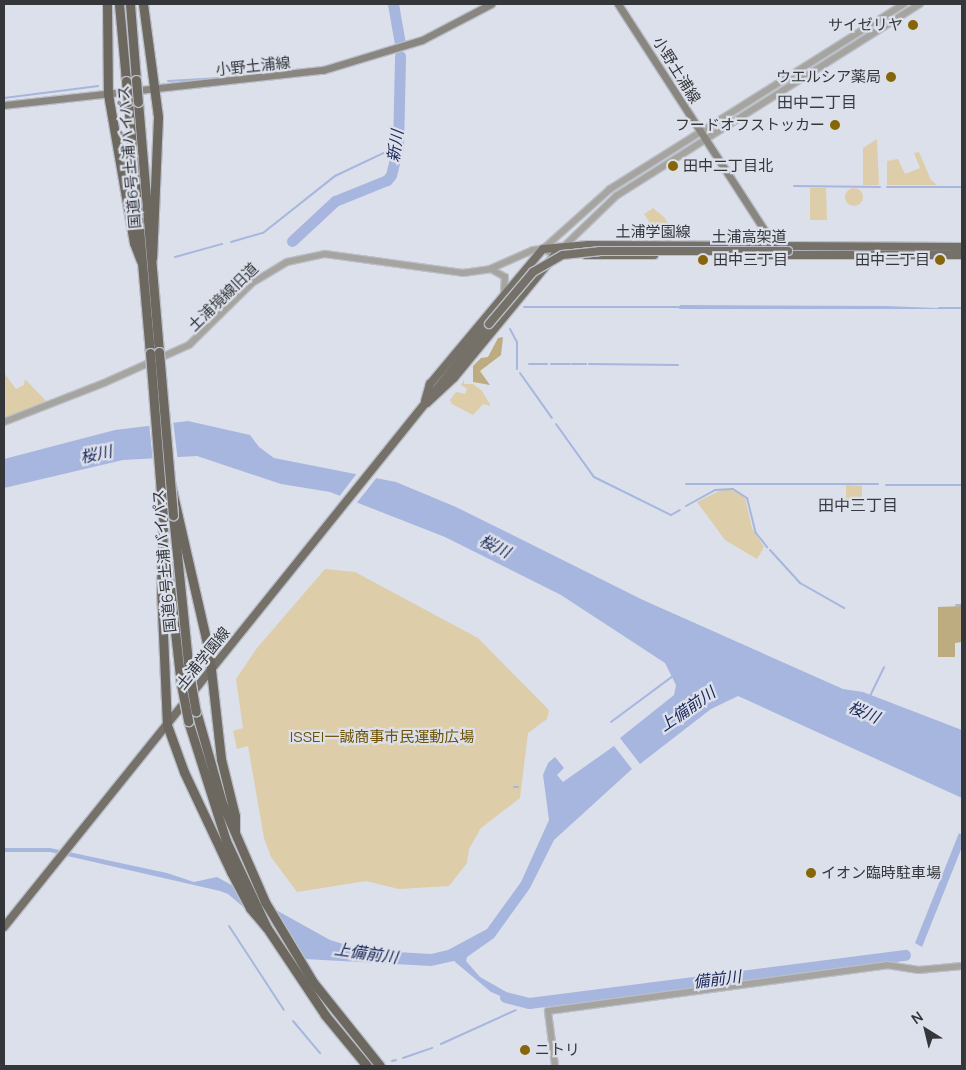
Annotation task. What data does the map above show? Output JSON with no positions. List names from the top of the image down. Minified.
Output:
{"streets":{"highway":["国道6号土浦バイパス"],"main road":["小野土浦線","土浦学園線","土浦高架道"],"street":["土浦境線旧道"]},"crossings":[["小野土浦線","土浦学園線"],["土浦学園線","土浦高架道"],["土浦学園線","土浦境線旧道"]],"districts":["田中二丁目","田中三丁目"],"water":["新川","桜川","上備前川","備前川"],"parks":["ISSEI一誠商事市民運動広場"],"places":["サイゼリヤ","ウエルシア薬局","フードオフストッカー","田中二丁目北","田中三丁目","田中二丁目","イオン臨時駐車場","ニトリ"],"north":"top left"}
